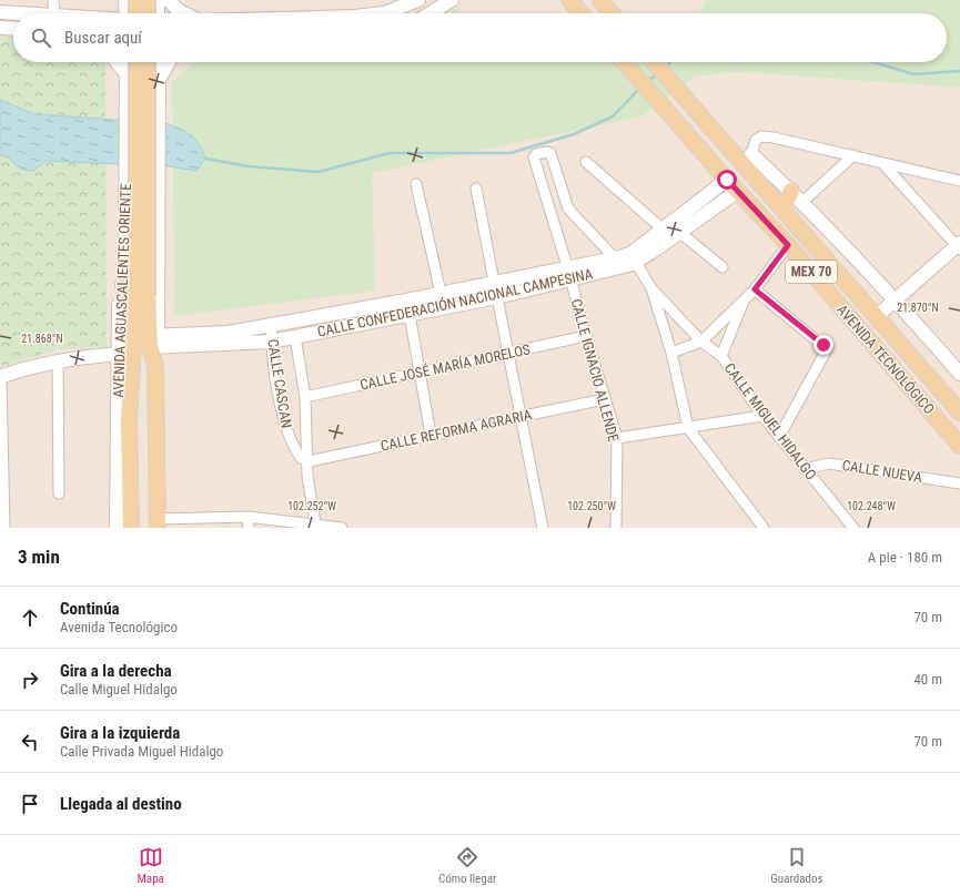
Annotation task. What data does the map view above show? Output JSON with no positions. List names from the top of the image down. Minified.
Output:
{"streets":{"main road":["MEX 70","AVENIDA AGUASCALIENTES ORIENTE","AVENIDA TECNOLÓGICO"],"street":["CALLE CONFEDERACIÓN NACIONAL CAMPESINA","CALLE JOSÉ MARÍA MORELOS","CALLE IGNACIO ALLENDE","CALLE CASCAN","CALLE MIGUEL HIDALGO","CALLE REFORMA AGRARIA","CALLE NUEVA"]},"crossings":[["AVENIDA AGUASCALIENTES ORIENTE","CALLE CONFEDERACIÓN NACIONAL CAMPESINA"],["CALLE CONFEDERACIÓN NACIONAL CAMPESINA","AVENIDA TECNOLÓGICO"],["CALLE CONFEDERACIÓN NACIONAL CAMPESINA","CALLE IGNACIO ALLENDE"],["CALLE CONFEDERACIÓN NACIONAL CAMPESINA","CALLE CASCAN"],["AVENIDA TECNOLÓGICO","CALLE MIGUEL HIDALGO"],["CALLE JOSÉ MARÍA MORELOS","CALLE IGNACIO ALLENDE"],["CALLE IGNACIO ALLENDE","CALLE REFORMA AGRARIA"],["CALLE CASCAN","CALLE REFORMA AGRARIA"],["CALLE MIGUEL HIDALGO","CALLE NUEVA"]],"page":{"search":"Buscar aquí","heading":["3 min","A pie · 180 m"],"list":[["Continúa","Avenida Tecnológico","70 m"],["Gira a la derecha","Calle Miguel Hidalgo","40 m"],["Gira a la izquierda","Calle Privada Miguel Hidalgo","70 m"],"Llegada al destino"],"nav":["Mapa","Cómo llegar","Guardados"]},"coordinates":["21.870°N","21.868°N","102.250°W","102.248°W","102.252°W"]}
